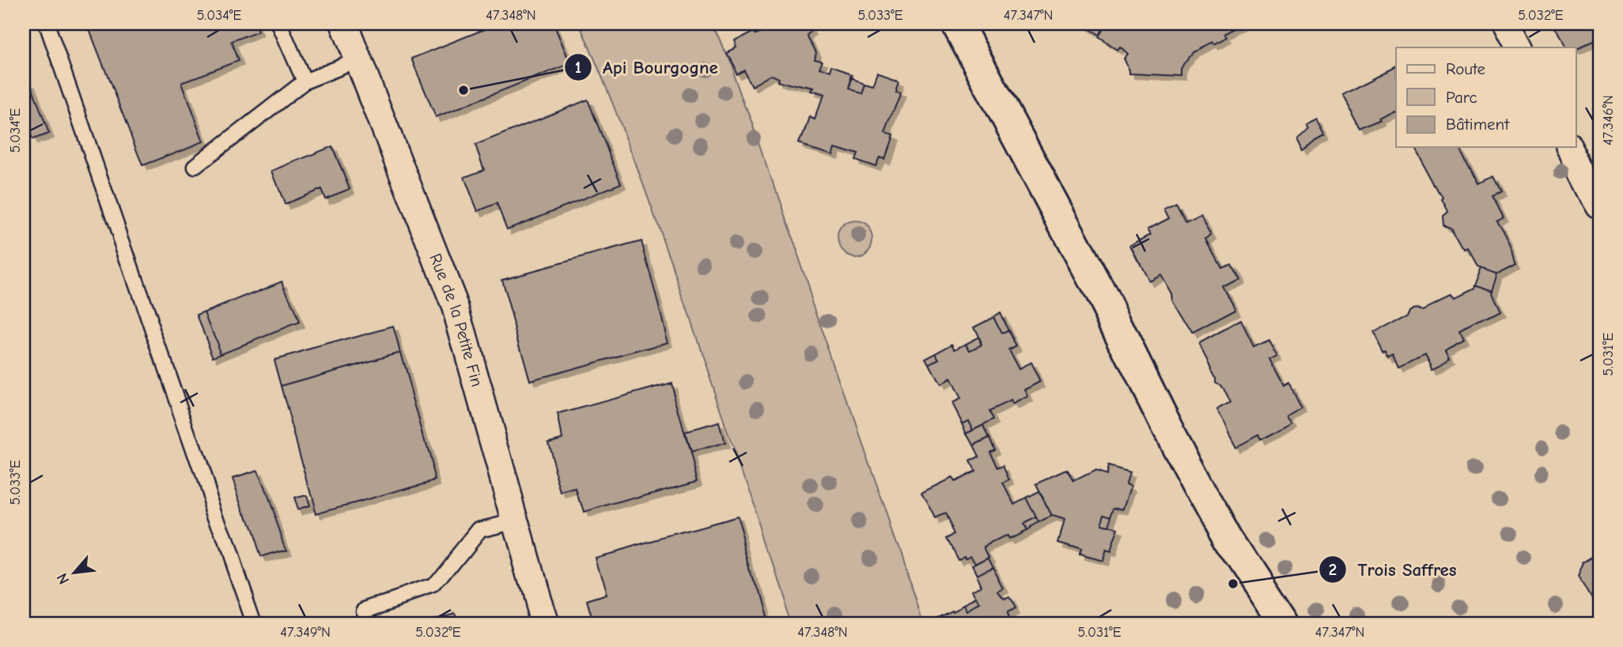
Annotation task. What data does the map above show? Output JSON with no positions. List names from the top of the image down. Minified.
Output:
{"streets":{"street":["Rue de la Petite Fin"]},"places":["Api Bourgogne","Trois Saffres"],"legend":["Route","Parc","Bâtiment"],"north":"bottom left","coordinates":["5.034°E","47.348°N","5.033°E","47.347°N","5.032°E","47.346°N","5.031°E","47.349°N"]}
